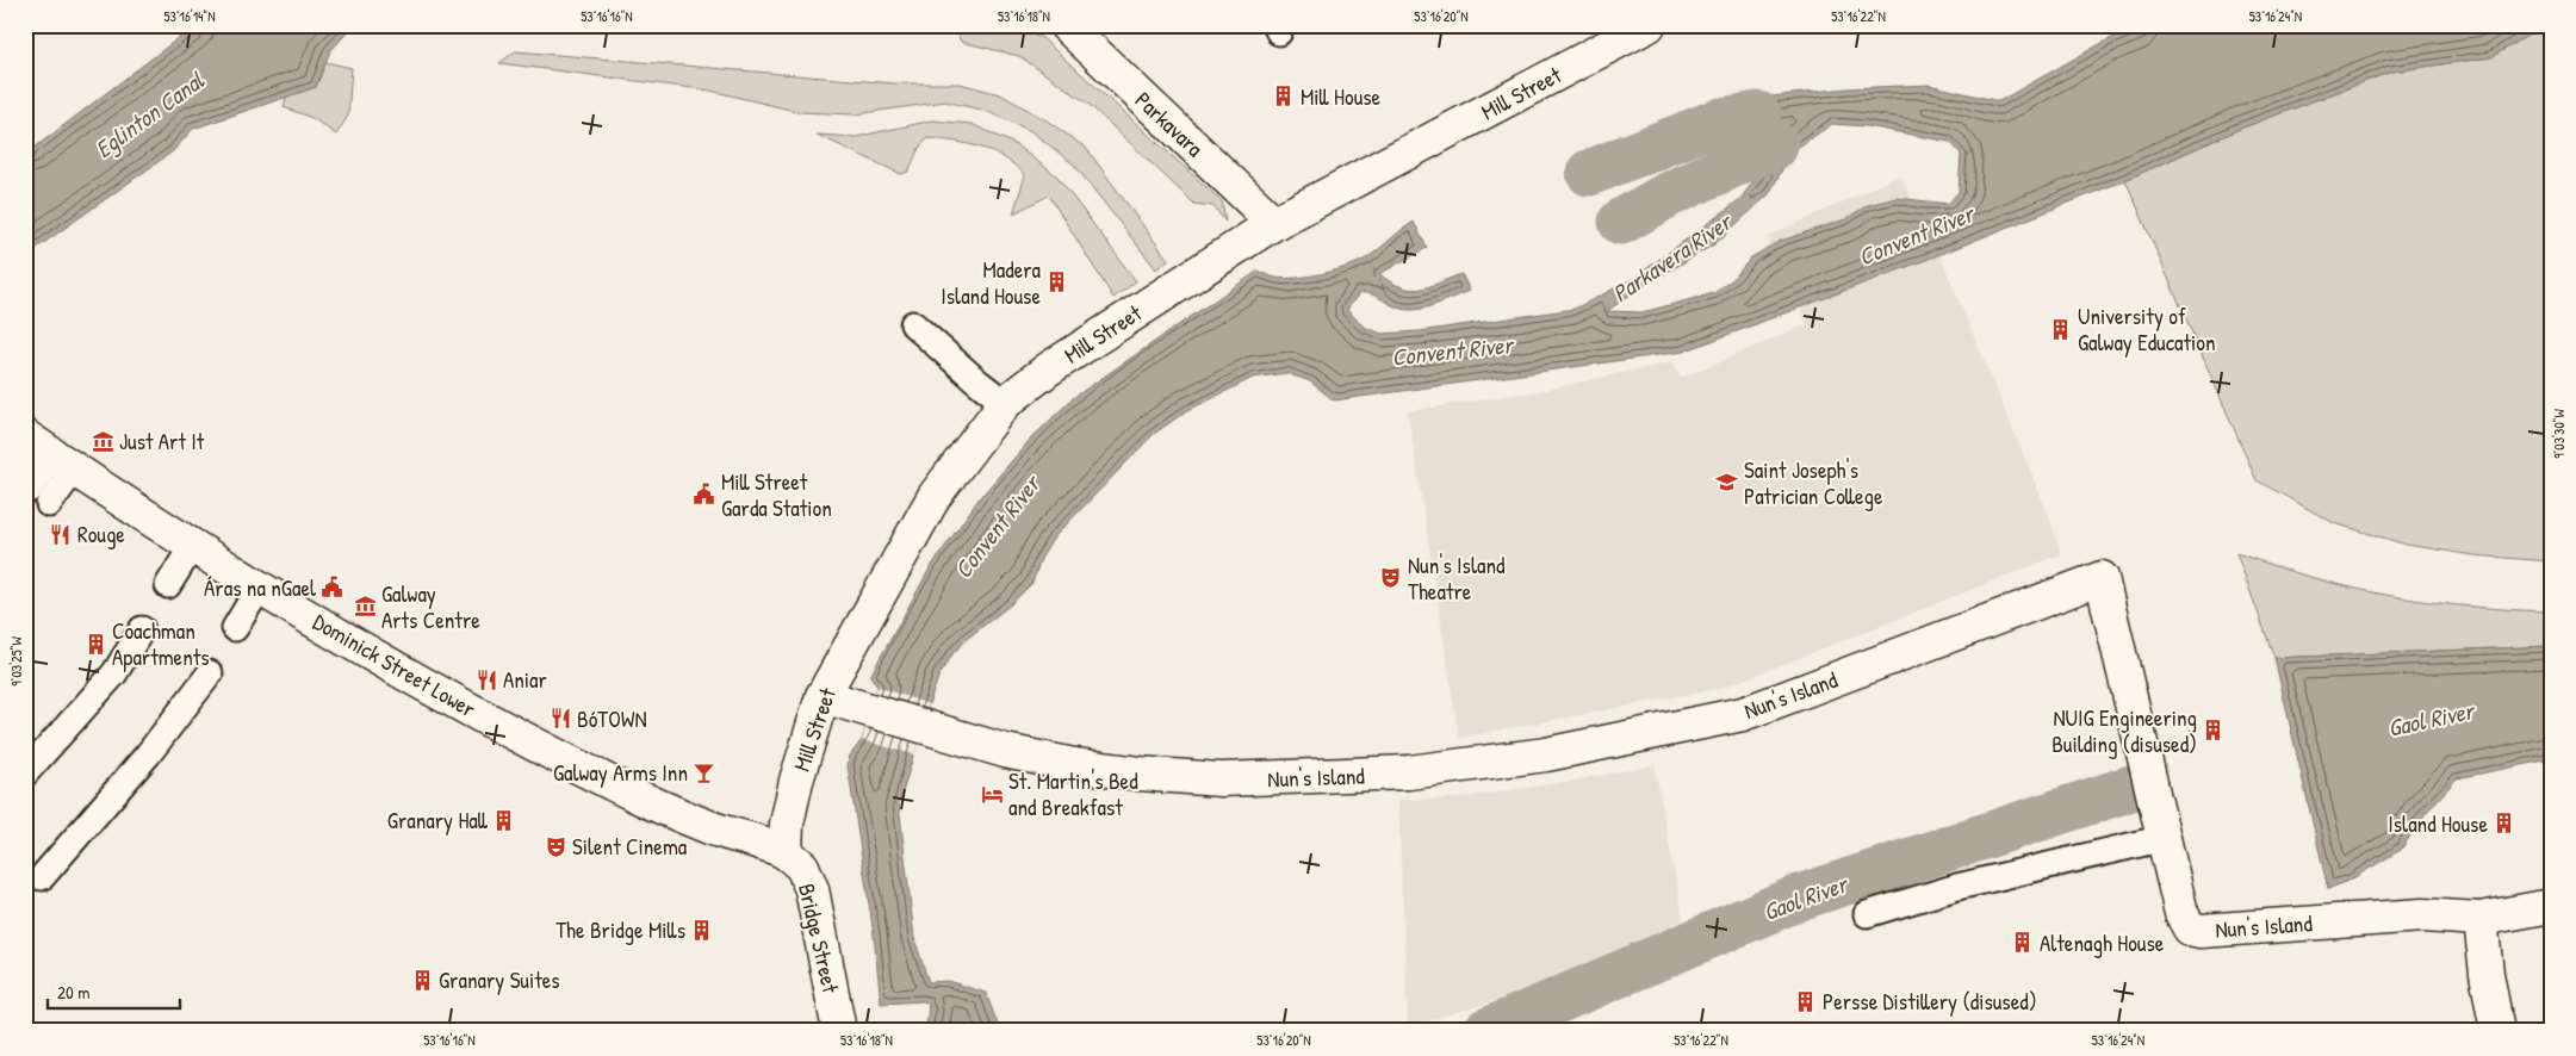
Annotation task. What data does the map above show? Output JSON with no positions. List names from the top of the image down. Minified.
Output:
{"streets":{"street":["Mill Street","Parkavara","Dominick Street Lower","Nun's Island","Bridge Street"]},"crossings":[["Mill Street","Parkavara"],["Mill Street","Dominick Street Lower"],["Mill Street","Nun's Island"],["Mill Street","Bridge Street"],["Dominick Street Lower","Bridge Street"]],"water":["Eglinton Canal","Convent River","Parkavera River","Gaol River"],"places":{"building":["Mill House","Madera Island House","University of Galway Education","Coachman Apartments","NUIG Engineering Building (disused)","Granary Hall","Island House","The Bridge Mills","Altenagh House","Granary Suites","Persse Distillery (disused)"],"museum":["Just Art It","Galway Arts Centre"],"school or university":["Saint Joseph's Patrician College"],"public building":["Mill Street Garda Station","Áras na nGael"],"restaurant":["Rouge","Aniar","BóTOWN"],"theatre":["Nun's Island Theatre","Silent Cinema"],"bar":["Galway Arms Inn"],"hotel":["St. Martin's Bed and Breakfast"]},"scale_bar":"20 m","coordinates":["53°16'14\"N","53°16'16\"N","53°16'18\"N","53°16'20\"N","53°16'22\"N","53°16'24\"N","9°03'30\"W","9°03'25\"W"]}
